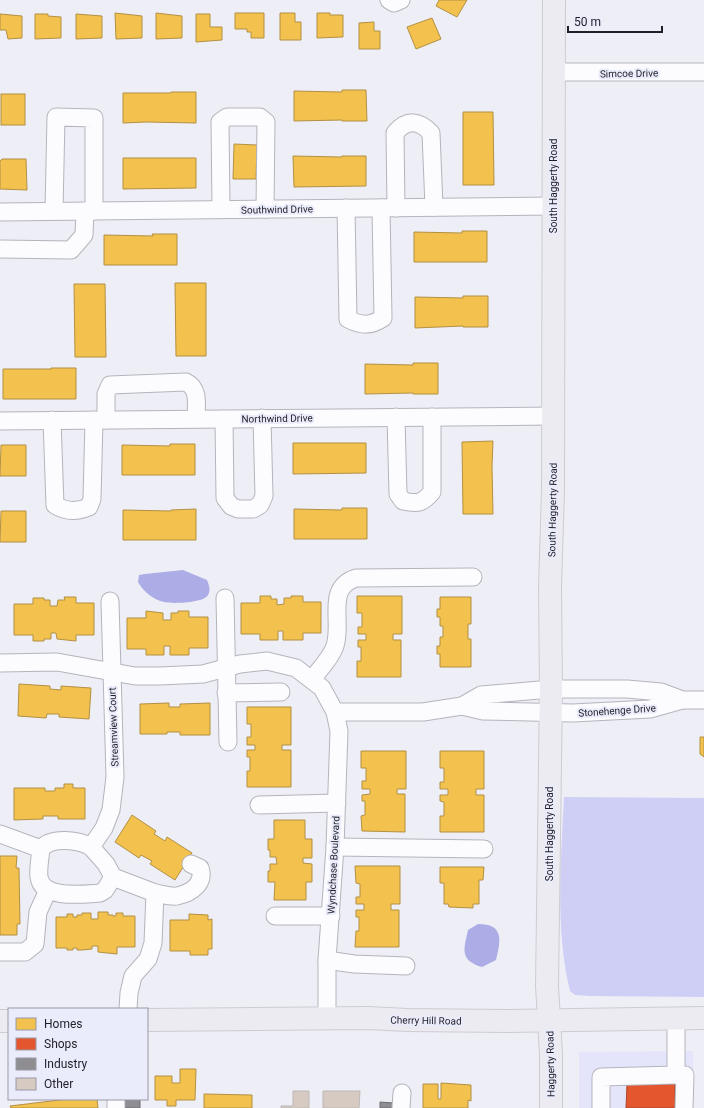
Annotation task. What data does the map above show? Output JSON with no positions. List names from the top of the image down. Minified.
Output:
{"streets":{"main road":["South Haggerty Road","Cherry Hill Road","Haggerty Road"],"street":["Simcoe Drive","Southwind Drive","Northwind Drive","Stonehenge Drive","Streamview Court","Wyndchase Boulevard"]},"crossings":[["Simcoe Drive","South Haggerty Road"],["South Haggerty Road","Southwind Drive"],["South Haggerty Road","Northwind Drive"],["South Haggerty Road","Stonehenge Drive"],["South Haggerty Road","Cherry Hill Road"],["South Haggerty Road","Haggerty Road"],["Streamview Court","Wyndchase Boulevard"],["Wyndchase Boulevard","Cherry Hill Road"],["Cherry Hill Road","Haggerty Road"]],"legend":["Homes","Shops","Industry","Other"],"scale_bar":"50 m"}
